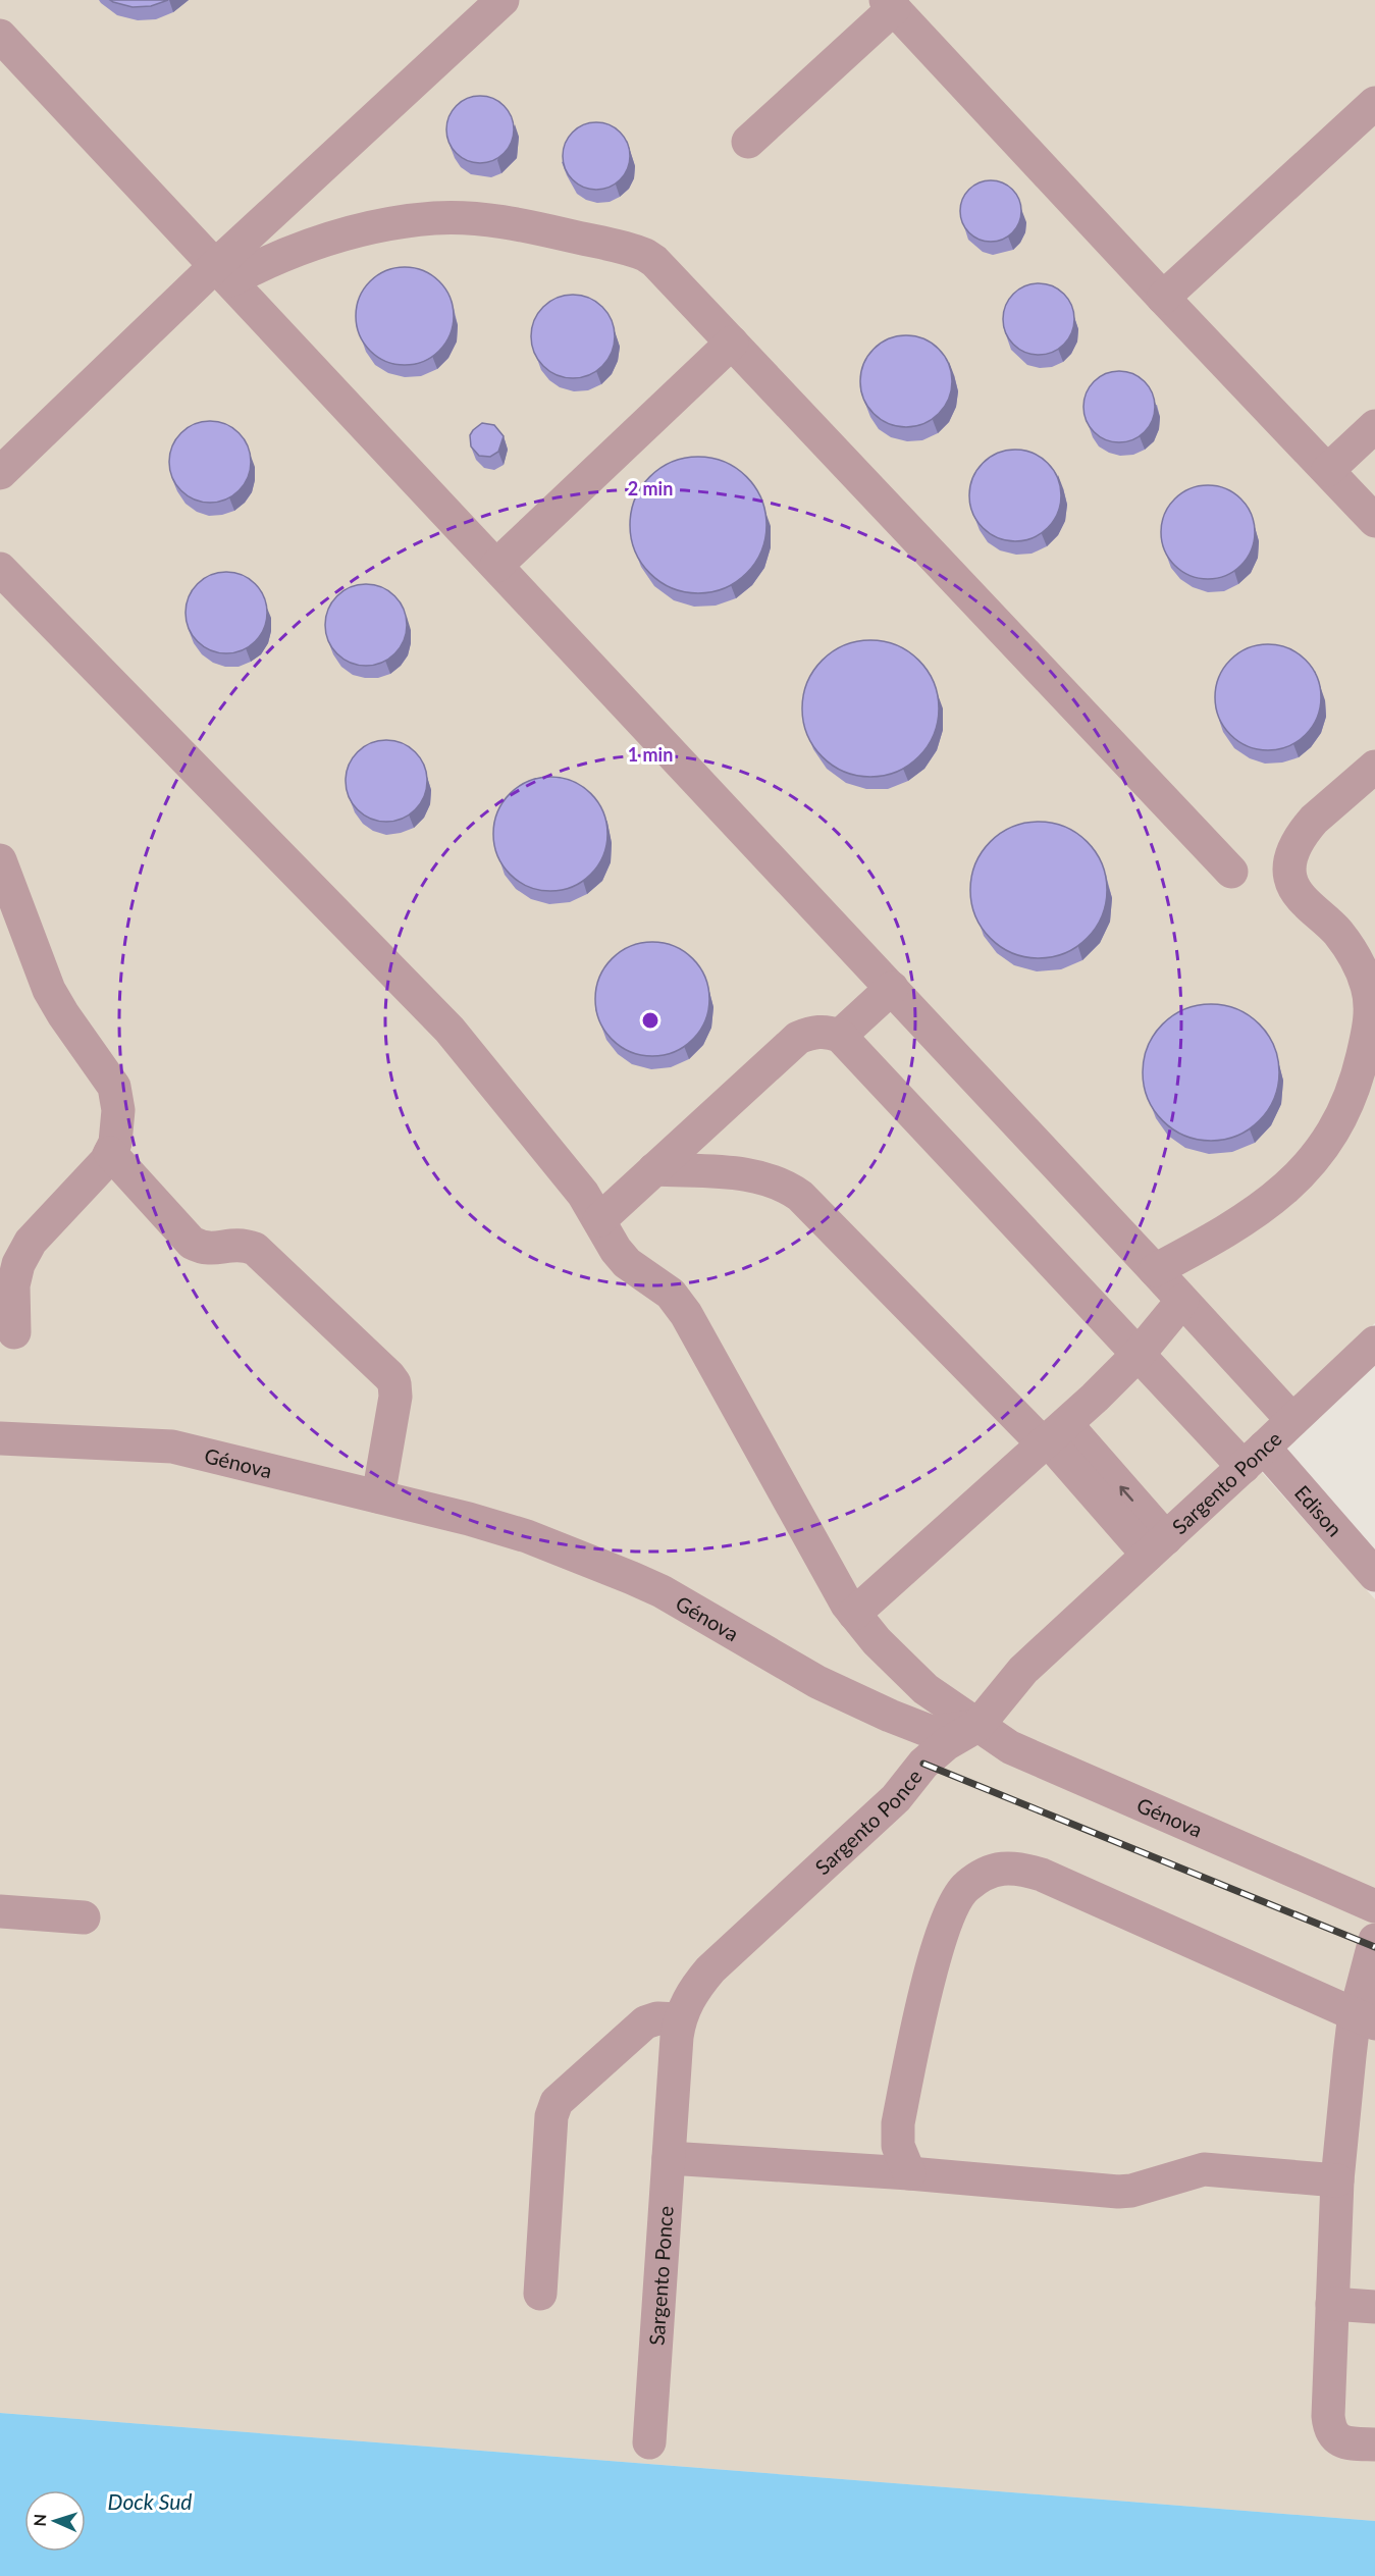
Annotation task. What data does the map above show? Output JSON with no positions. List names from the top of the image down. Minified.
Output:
{"streets":{"street":["Génova","Sargento Ponce","Edison"]},"crossings":[["Génova","Sargento Ponce"],["Sargento Ponce","Edison"]],"water":["Dock Sud"],"north":"left","rings":["2 min","1 min"]}
